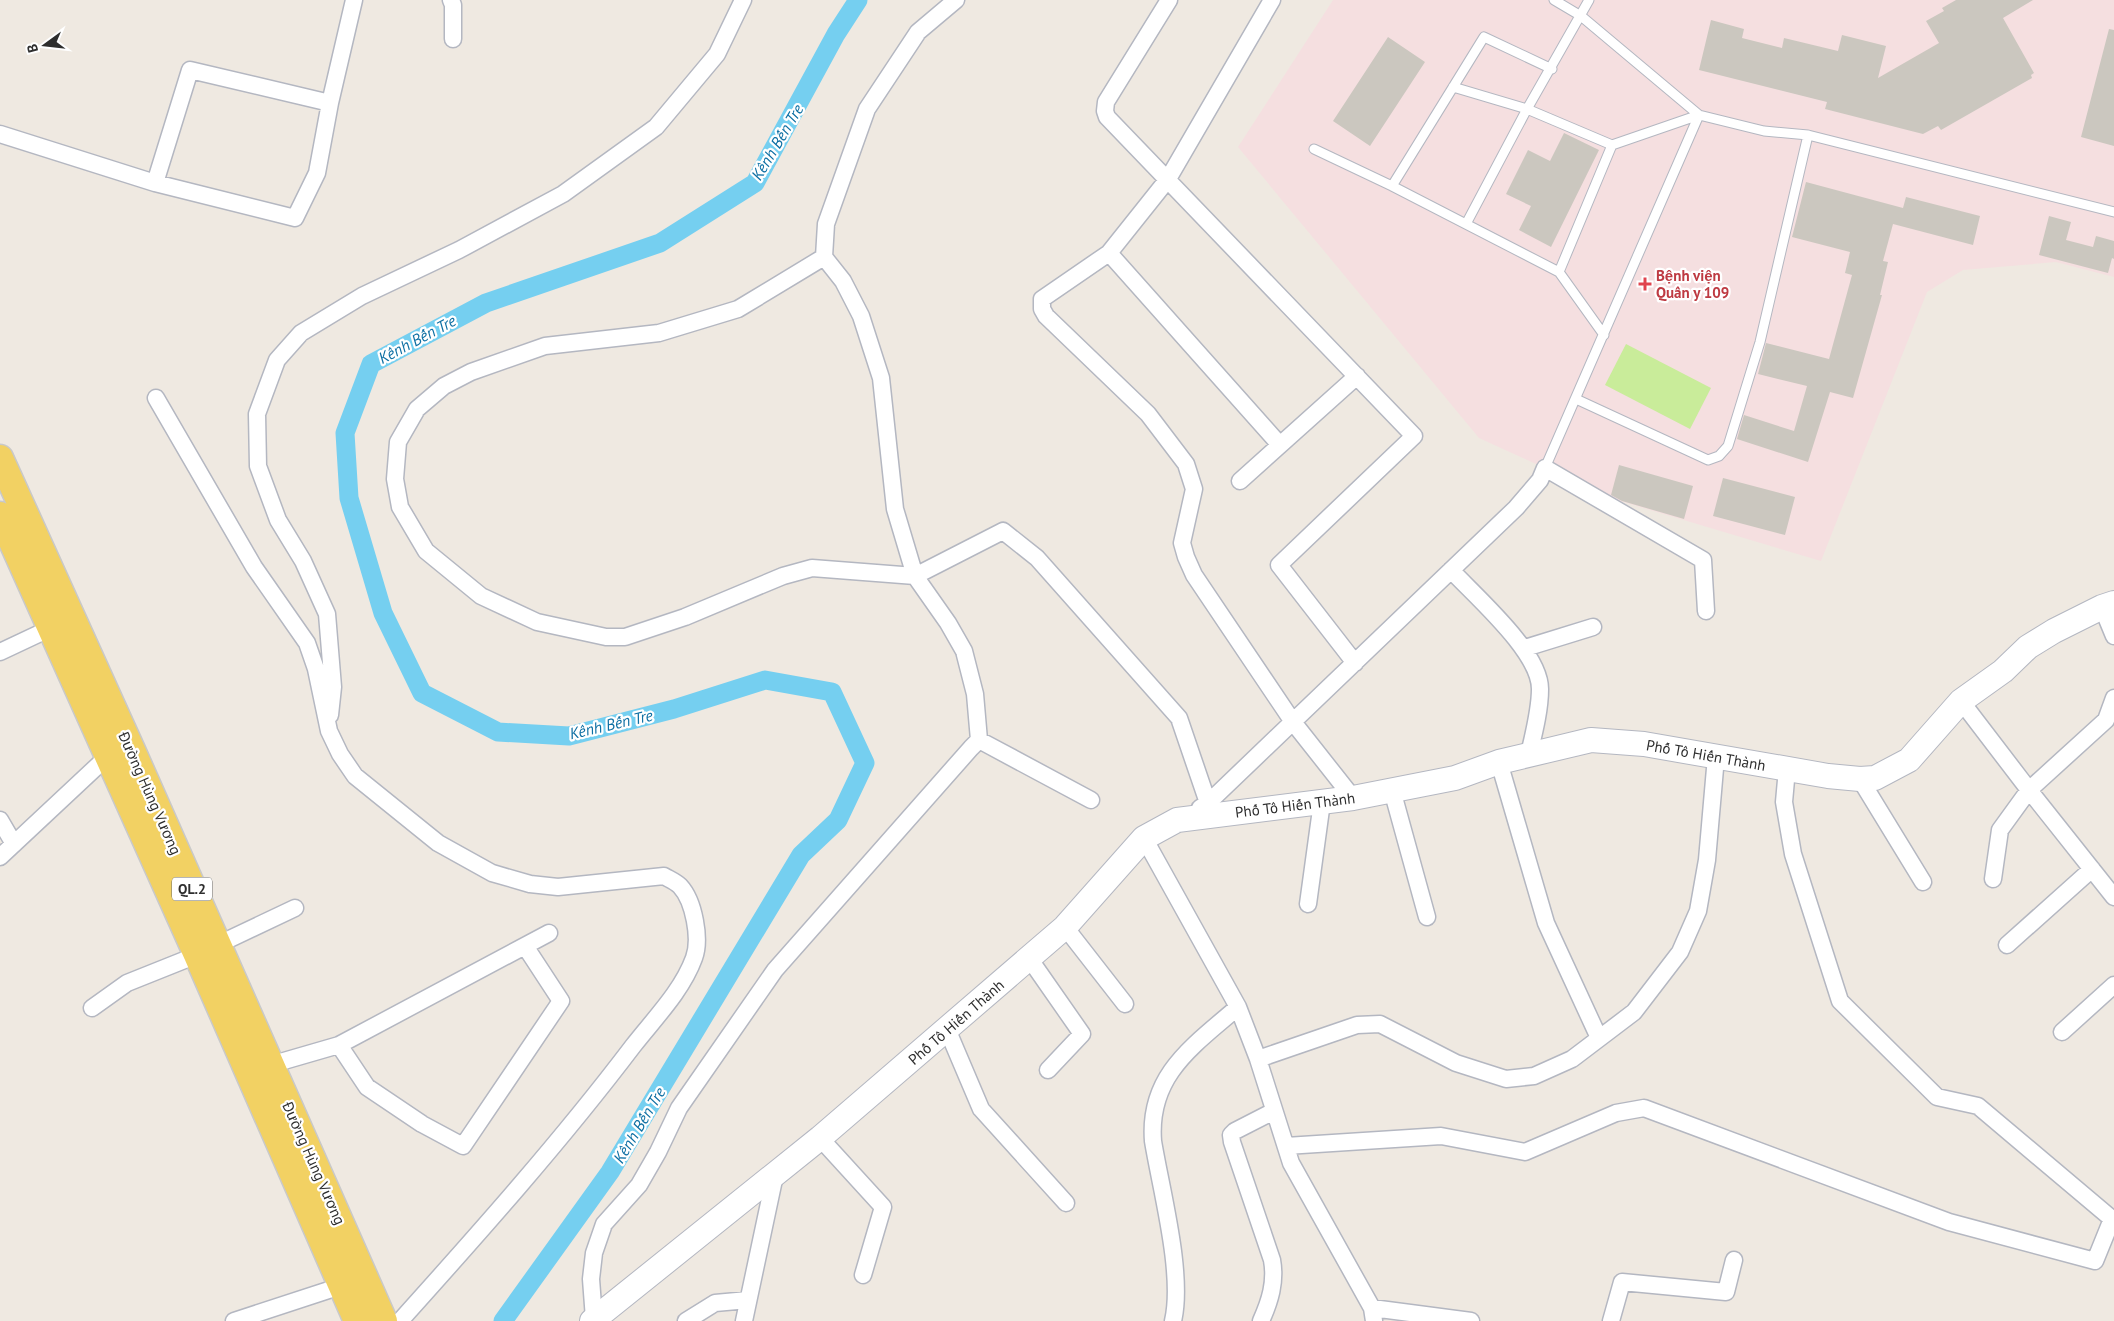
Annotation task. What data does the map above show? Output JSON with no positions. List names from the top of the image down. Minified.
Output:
{"streets":{"main road":["Đường Hùng Vương","QL.2"],"street":["Phố Tô Hiến Thành"]},"water":["Kênh Bến Tre"],"places":{"health":["Bệnh viện Quân y 109"]},"north":"left"}
